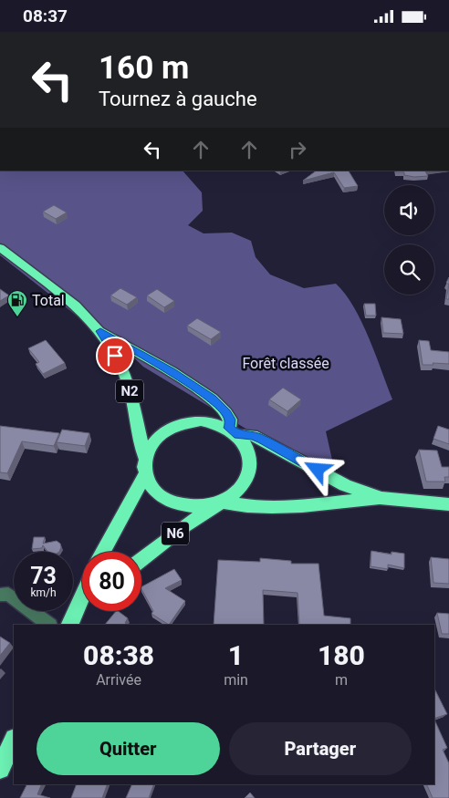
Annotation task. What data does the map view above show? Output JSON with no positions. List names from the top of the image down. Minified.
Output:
{"streets":{"highway":["N2","N6"]},"crossings":[["N2","N6"]],"parks":["Forêt classée"],"places":{"fuel station":["Total"]},"page":{"status":"08:37","turn":["160 m","Tournez à gauche"],"speed":"73 km/h","limit":"80","eta":["08:38","Arrivée","1","min","180","m"],"buttons":["Quitter","Partager"]}}
